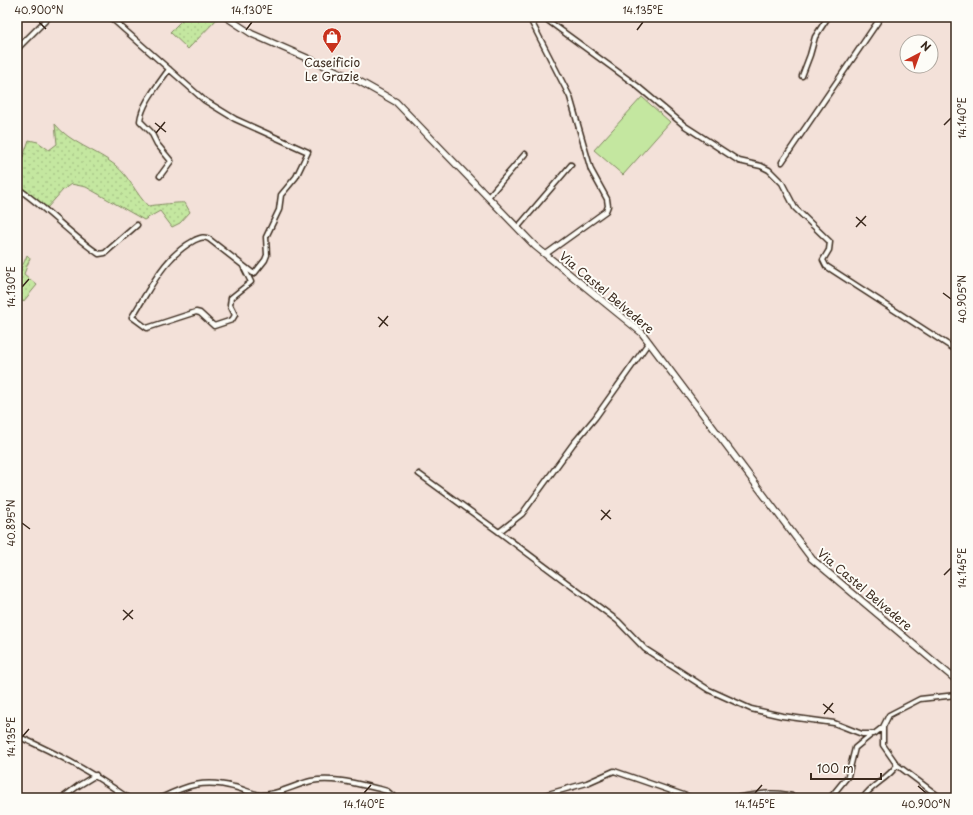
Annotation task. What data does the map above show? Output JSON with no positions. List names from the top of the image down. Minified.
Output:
{"streets":{"street":["Via Castel Belvedere"]},"places":{"shop":["Caseificio Le Grazie"]},"scale_bar":"100 m","north":"top right","coordinates":["40.900°N","14.130°E","14.135°E","14.140°E","40.905°N","40.895°N","14.145°E"]}
